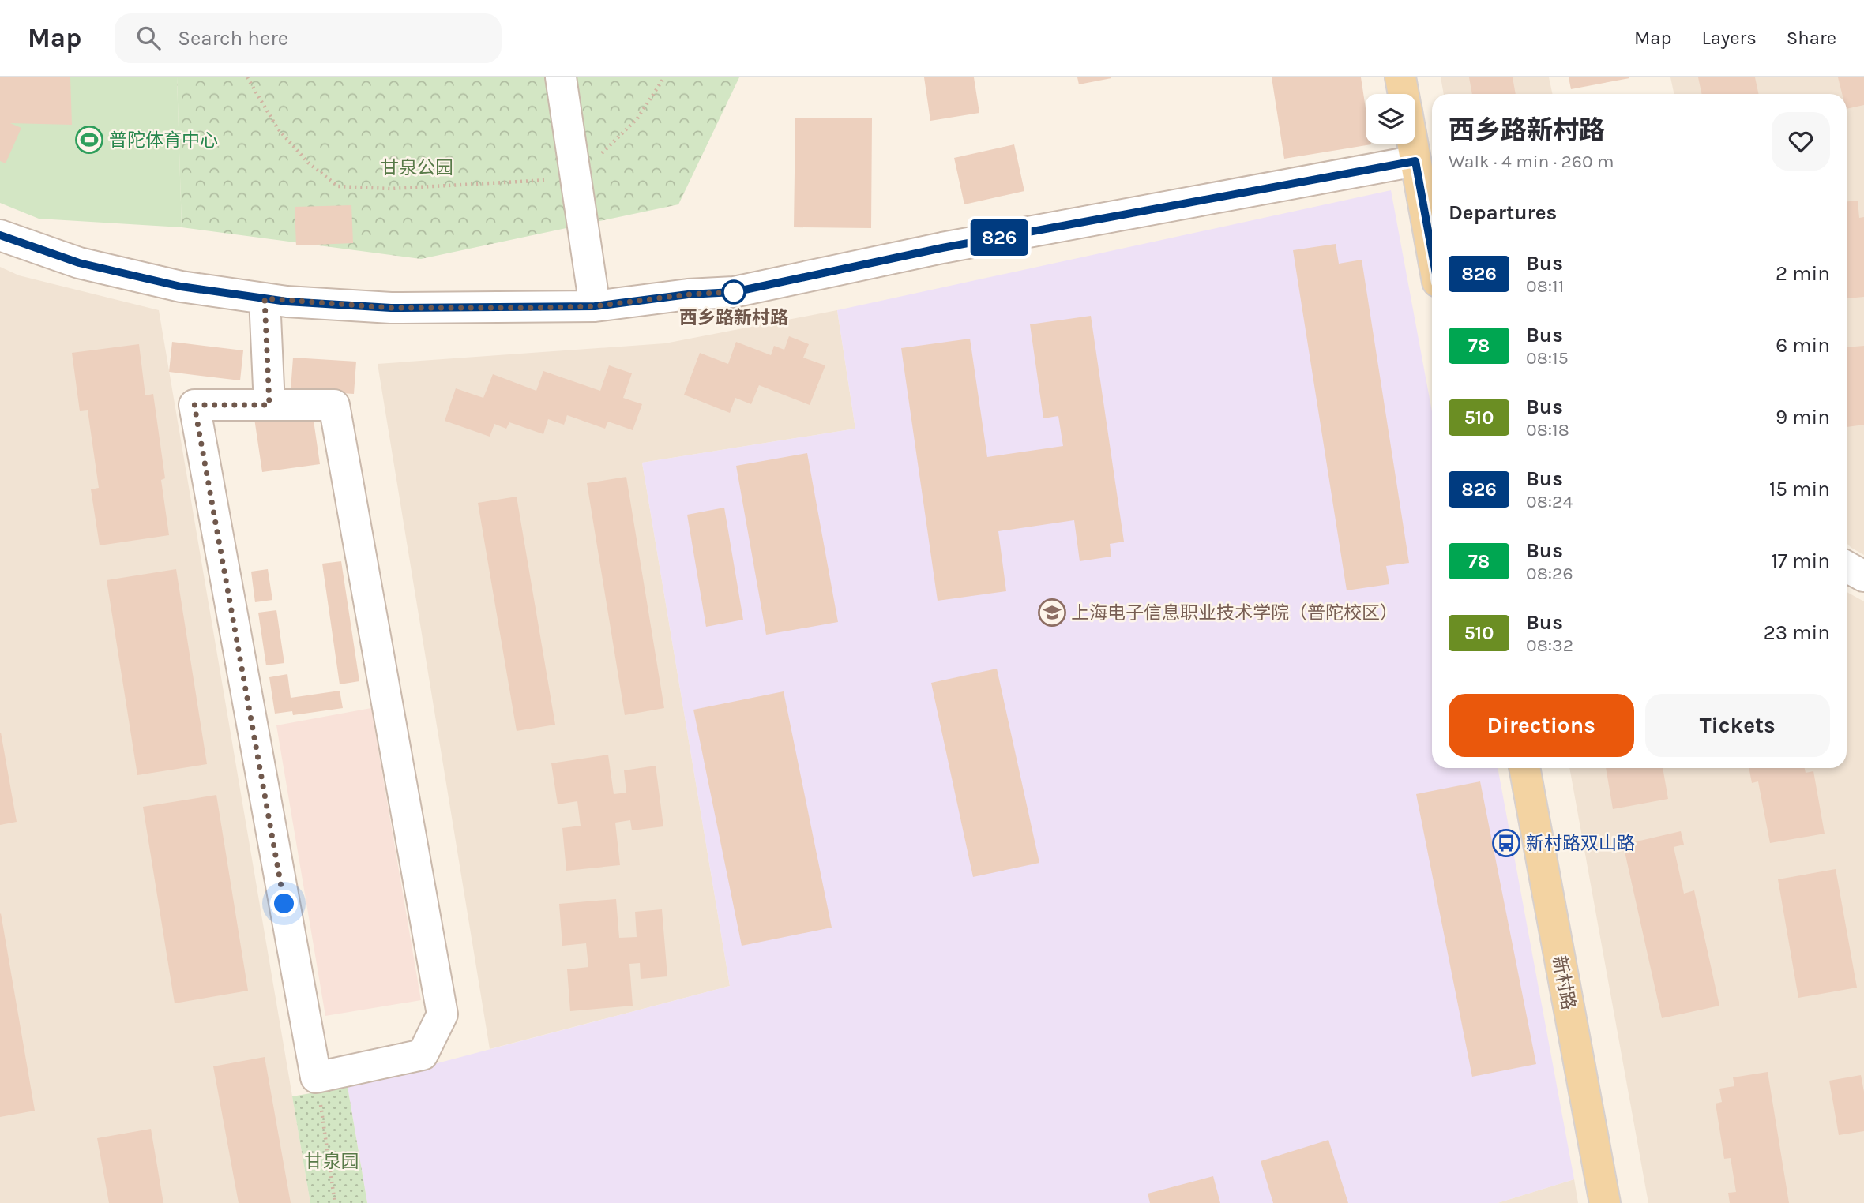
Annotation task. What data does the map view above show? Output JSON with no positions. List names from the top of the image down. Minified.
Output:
{"streets":{"main road":["新村路"]},"parks":["甘泉公园","甘泉园"],"places":{"sports":["普陀体育中心"],"other":["西乡路新村路"],"school or university":["上海电子信息职业技术学院（普陀校区）"],"bus stop":["新村路双山路"]},"lines":["bus line 826"],"page":{"header":"Map","search":"Search here","nav":["Map","Layers","Share"],"on_map":"826","heading":[["西乡路新村路","Walk · 4 min · 260 m"],"Departures"],"list":[{"mark":"826","name":"Bus","note":"08:11","value":"2 min"},{"mark":"78","name":"Bus","note":"08:15","value":"6 min"},{"mark":"510","name":"Bus","note":"08:18","value":"9 min"},{"mark":"826","name":"Bus","note":"08:24","value":"15 min"},{"mark":"78","name":"Bus","note":"08:26","value":"17 min"},{"mark":"510","name":"Bus","note":"08:32","value":"23 min"}],"buttons":["Directions","Tickets"]}}
